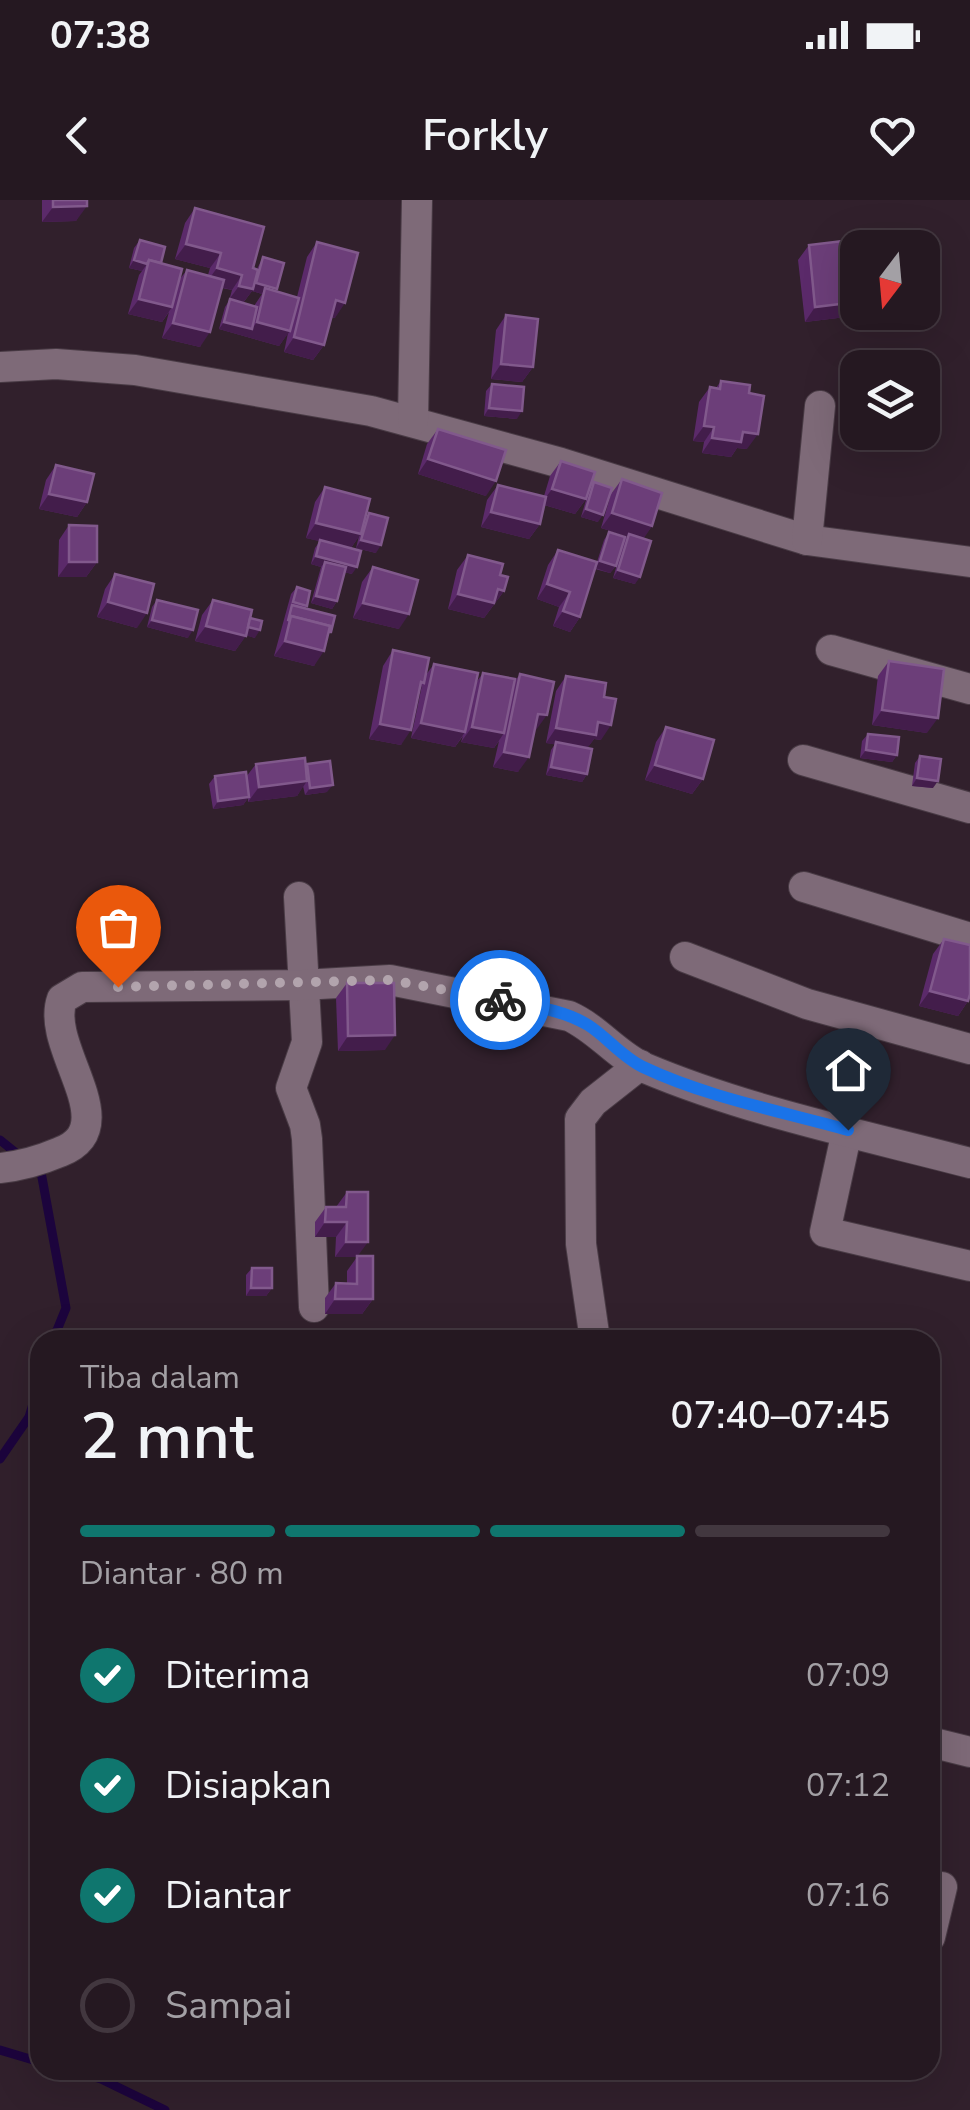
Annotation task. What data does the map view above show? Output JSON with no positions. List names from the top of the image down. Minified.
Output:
{"north":"bottom","page":{"status":"07:38","header":"Forkly","heading":["2 mnt","Tiba dalam","07:40–07:45"],"bar":"Diantar · 80 m","list":[["Diterima","07:09"],["Disiapkan","07:12"],["Diantar","07:16"],"Sampai"]}}
